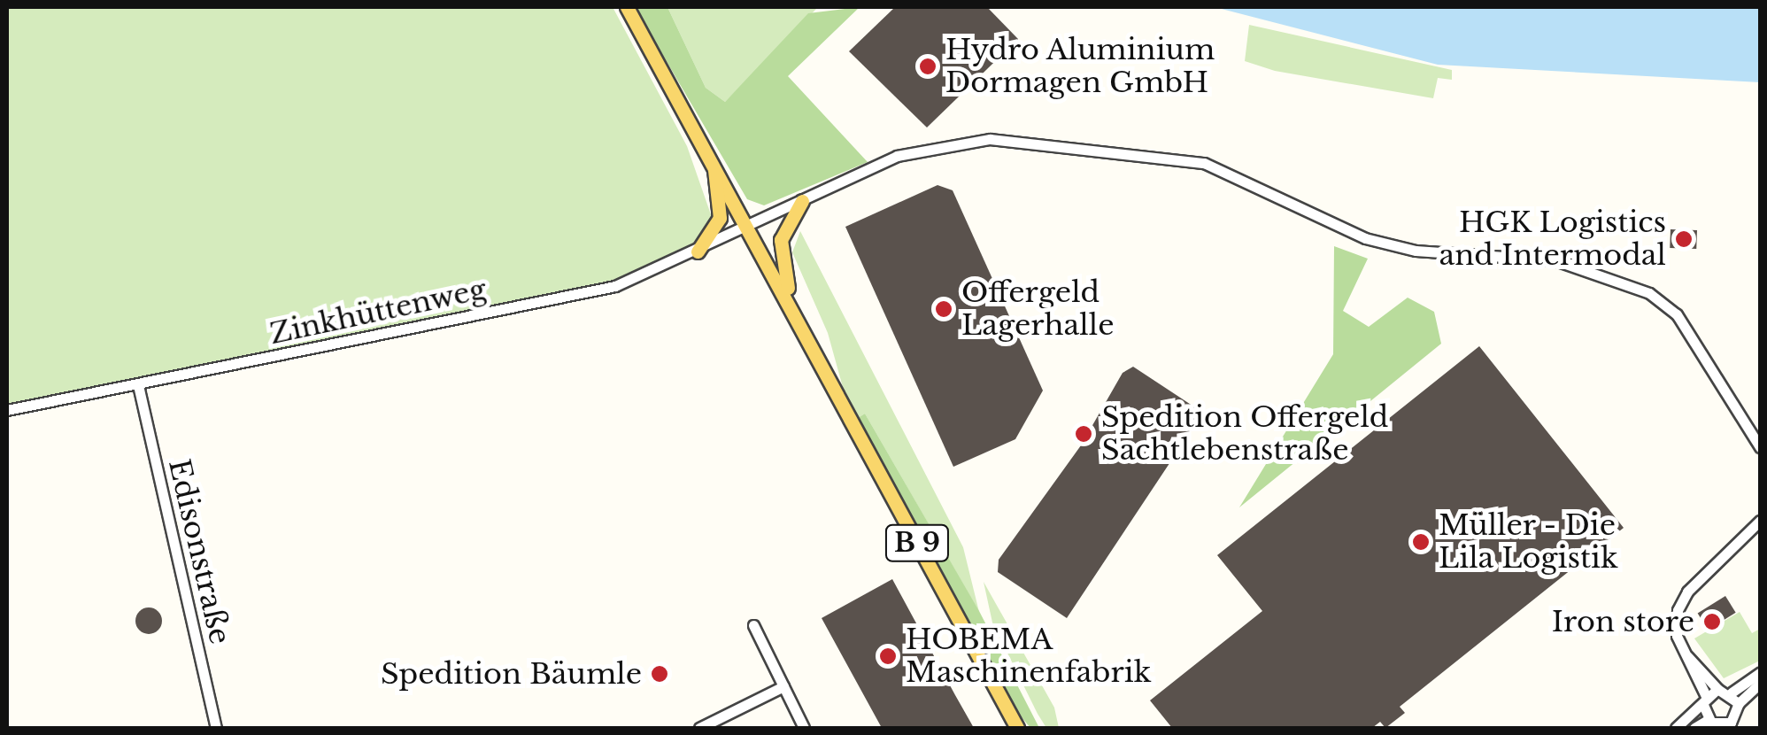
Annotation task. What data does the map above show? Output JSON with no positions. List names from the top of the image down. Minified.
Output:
{"streets":{"main road":["B 9"],"street":["Zinkhüttenweg","Edisonstraße"]},"crossings":[["Zinkhüttenweg","B 9"],["Zinkhüttenweg","Edisonstraße"]],"places":["Hydro Aluminium Dormagen GmbH","HGK Logistics and Intermodal","Offergeld Lagerhalle","Spedition Offergeld Sachtlebenstraße","Müller - Die Lila Logistik","Iron store","HOBEMA Maschinenfabrik","Spedition Bäumle"]}
